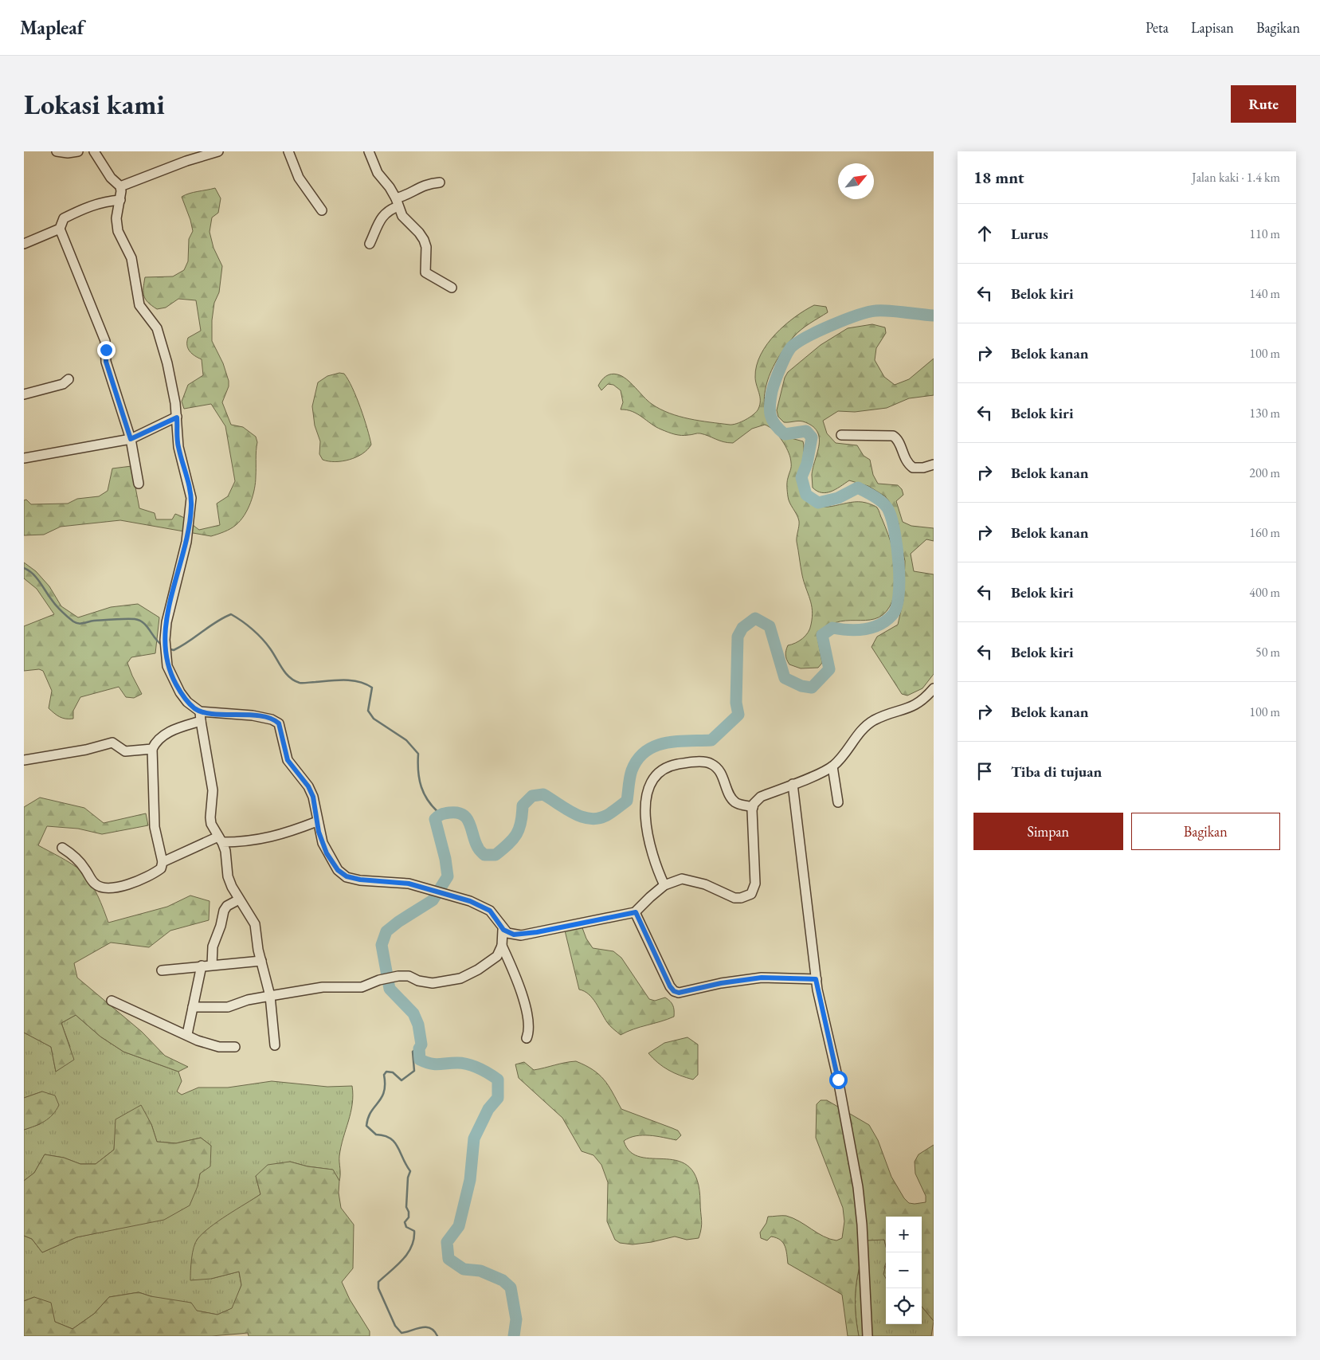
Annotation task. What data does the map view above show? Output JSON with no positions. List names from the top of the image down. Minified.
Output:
{"north":"top right","page":{"header":"Mapleaf","nav":["Peta","Lapisan","Bagikan"],"buttons":["Rute",["Simpan","Bagikan"]],"title":"Lokasi kami","heading":["18 mnt","Jalan kaki · 1.4 km"],"list":[["Lurus","110 m"],["Belok kiri","140 m"],["Belok kanan","100 m"],["Belok kiri","130 m"],["Belok kanan","200 m"],["Belok kanan","160 m"],["Belok kiri","400 m"],["Belok kiri","50 m"],["Belok kanan","100 m"],"Tiba di tujuan"],"map_buttons":["+","−"]}}
